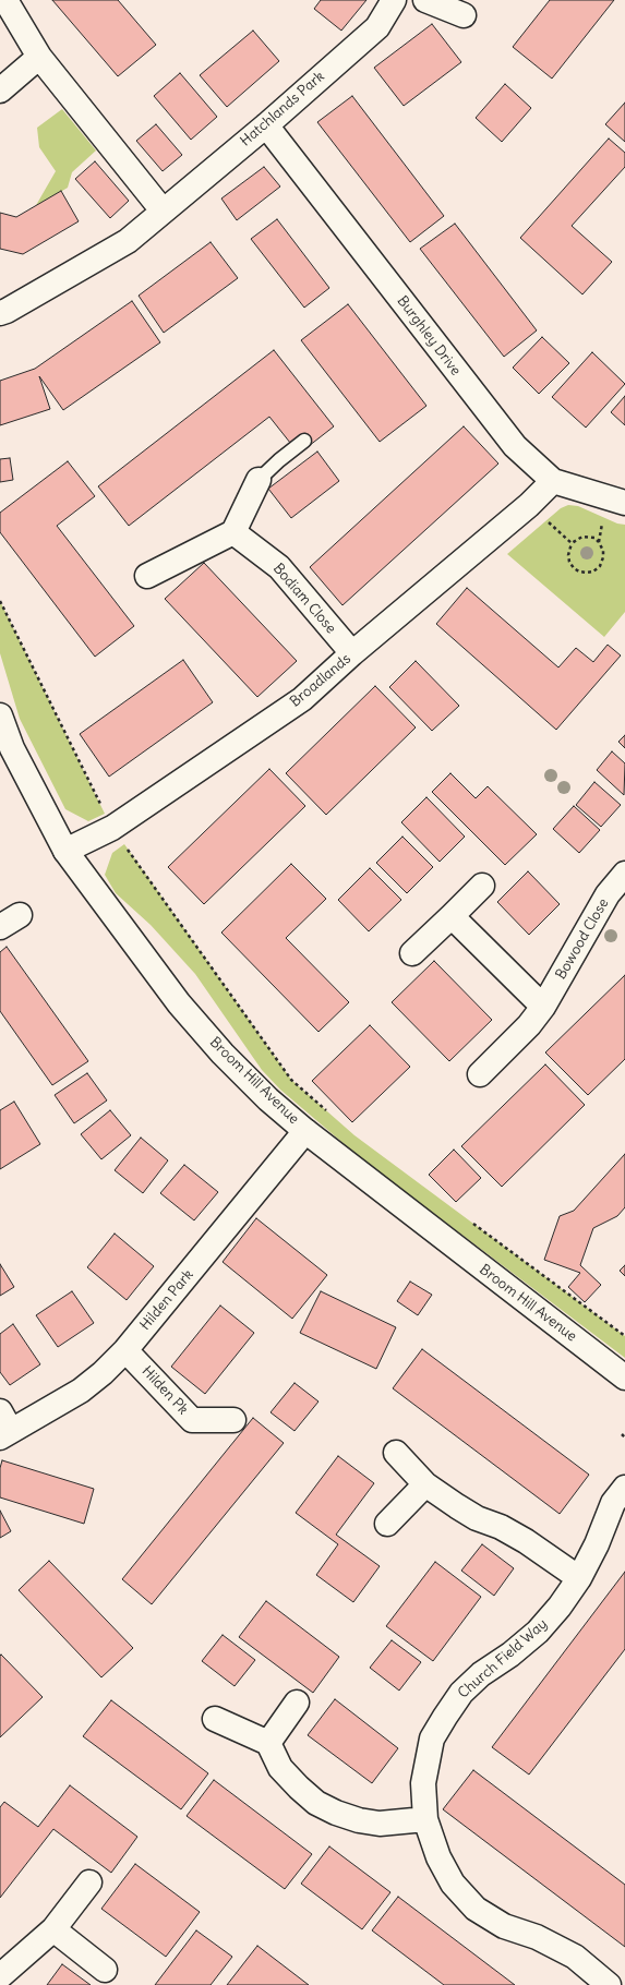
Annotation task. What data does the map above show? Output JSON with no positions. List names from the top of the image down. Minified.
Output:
{"streets":{"street":["Hatchlands Park","Burghley Drive","Bodiam Close","Broadlands","Bowood Close","Broom Hill Avenue","Hilden Park","Hilden Pk","Church Field Way"]},"crossings":[["Hatchlands Park","Burghley Drive"],["Burghley Drive","Broadlands"],["Bodiam Close","Broadlands"],["Broadlands","Broom Hill Avenue"],["Broom Hill Avenue","Hilden Park"],["Hilden Park","Hilden Pk"]]}
